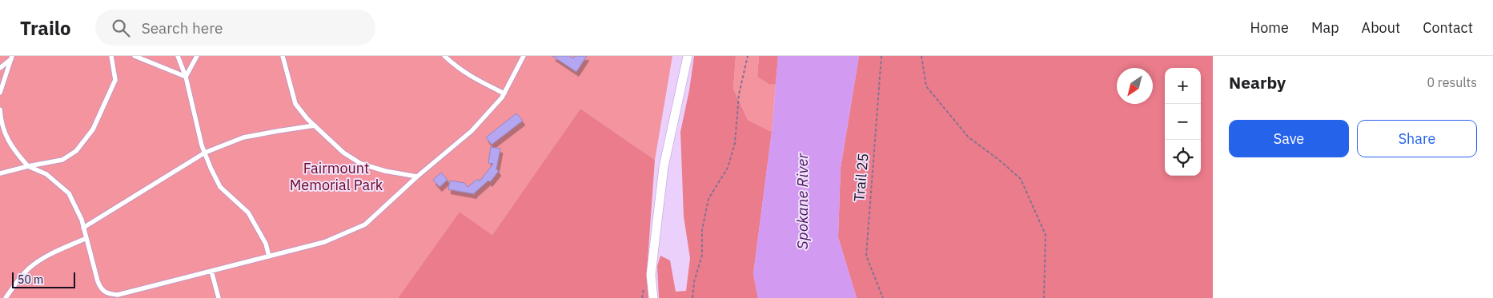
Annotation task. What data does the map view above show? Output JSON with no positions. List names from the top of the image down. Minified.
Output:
{"streets":{"path":["Trail 25"]},"water":["Spokane River"],"parks":["Fairmount Memorial Park"],"scale_bar":"50 m","north":"bottom left","page":{"header":"Trailo","search":"Search here","nav":["Home","Map","About","Contact"],"heading":["Nearby","0 results"],"map_buttons":["+","−"],"buttons":["Save","Share"],"scale":"50 m"}}
